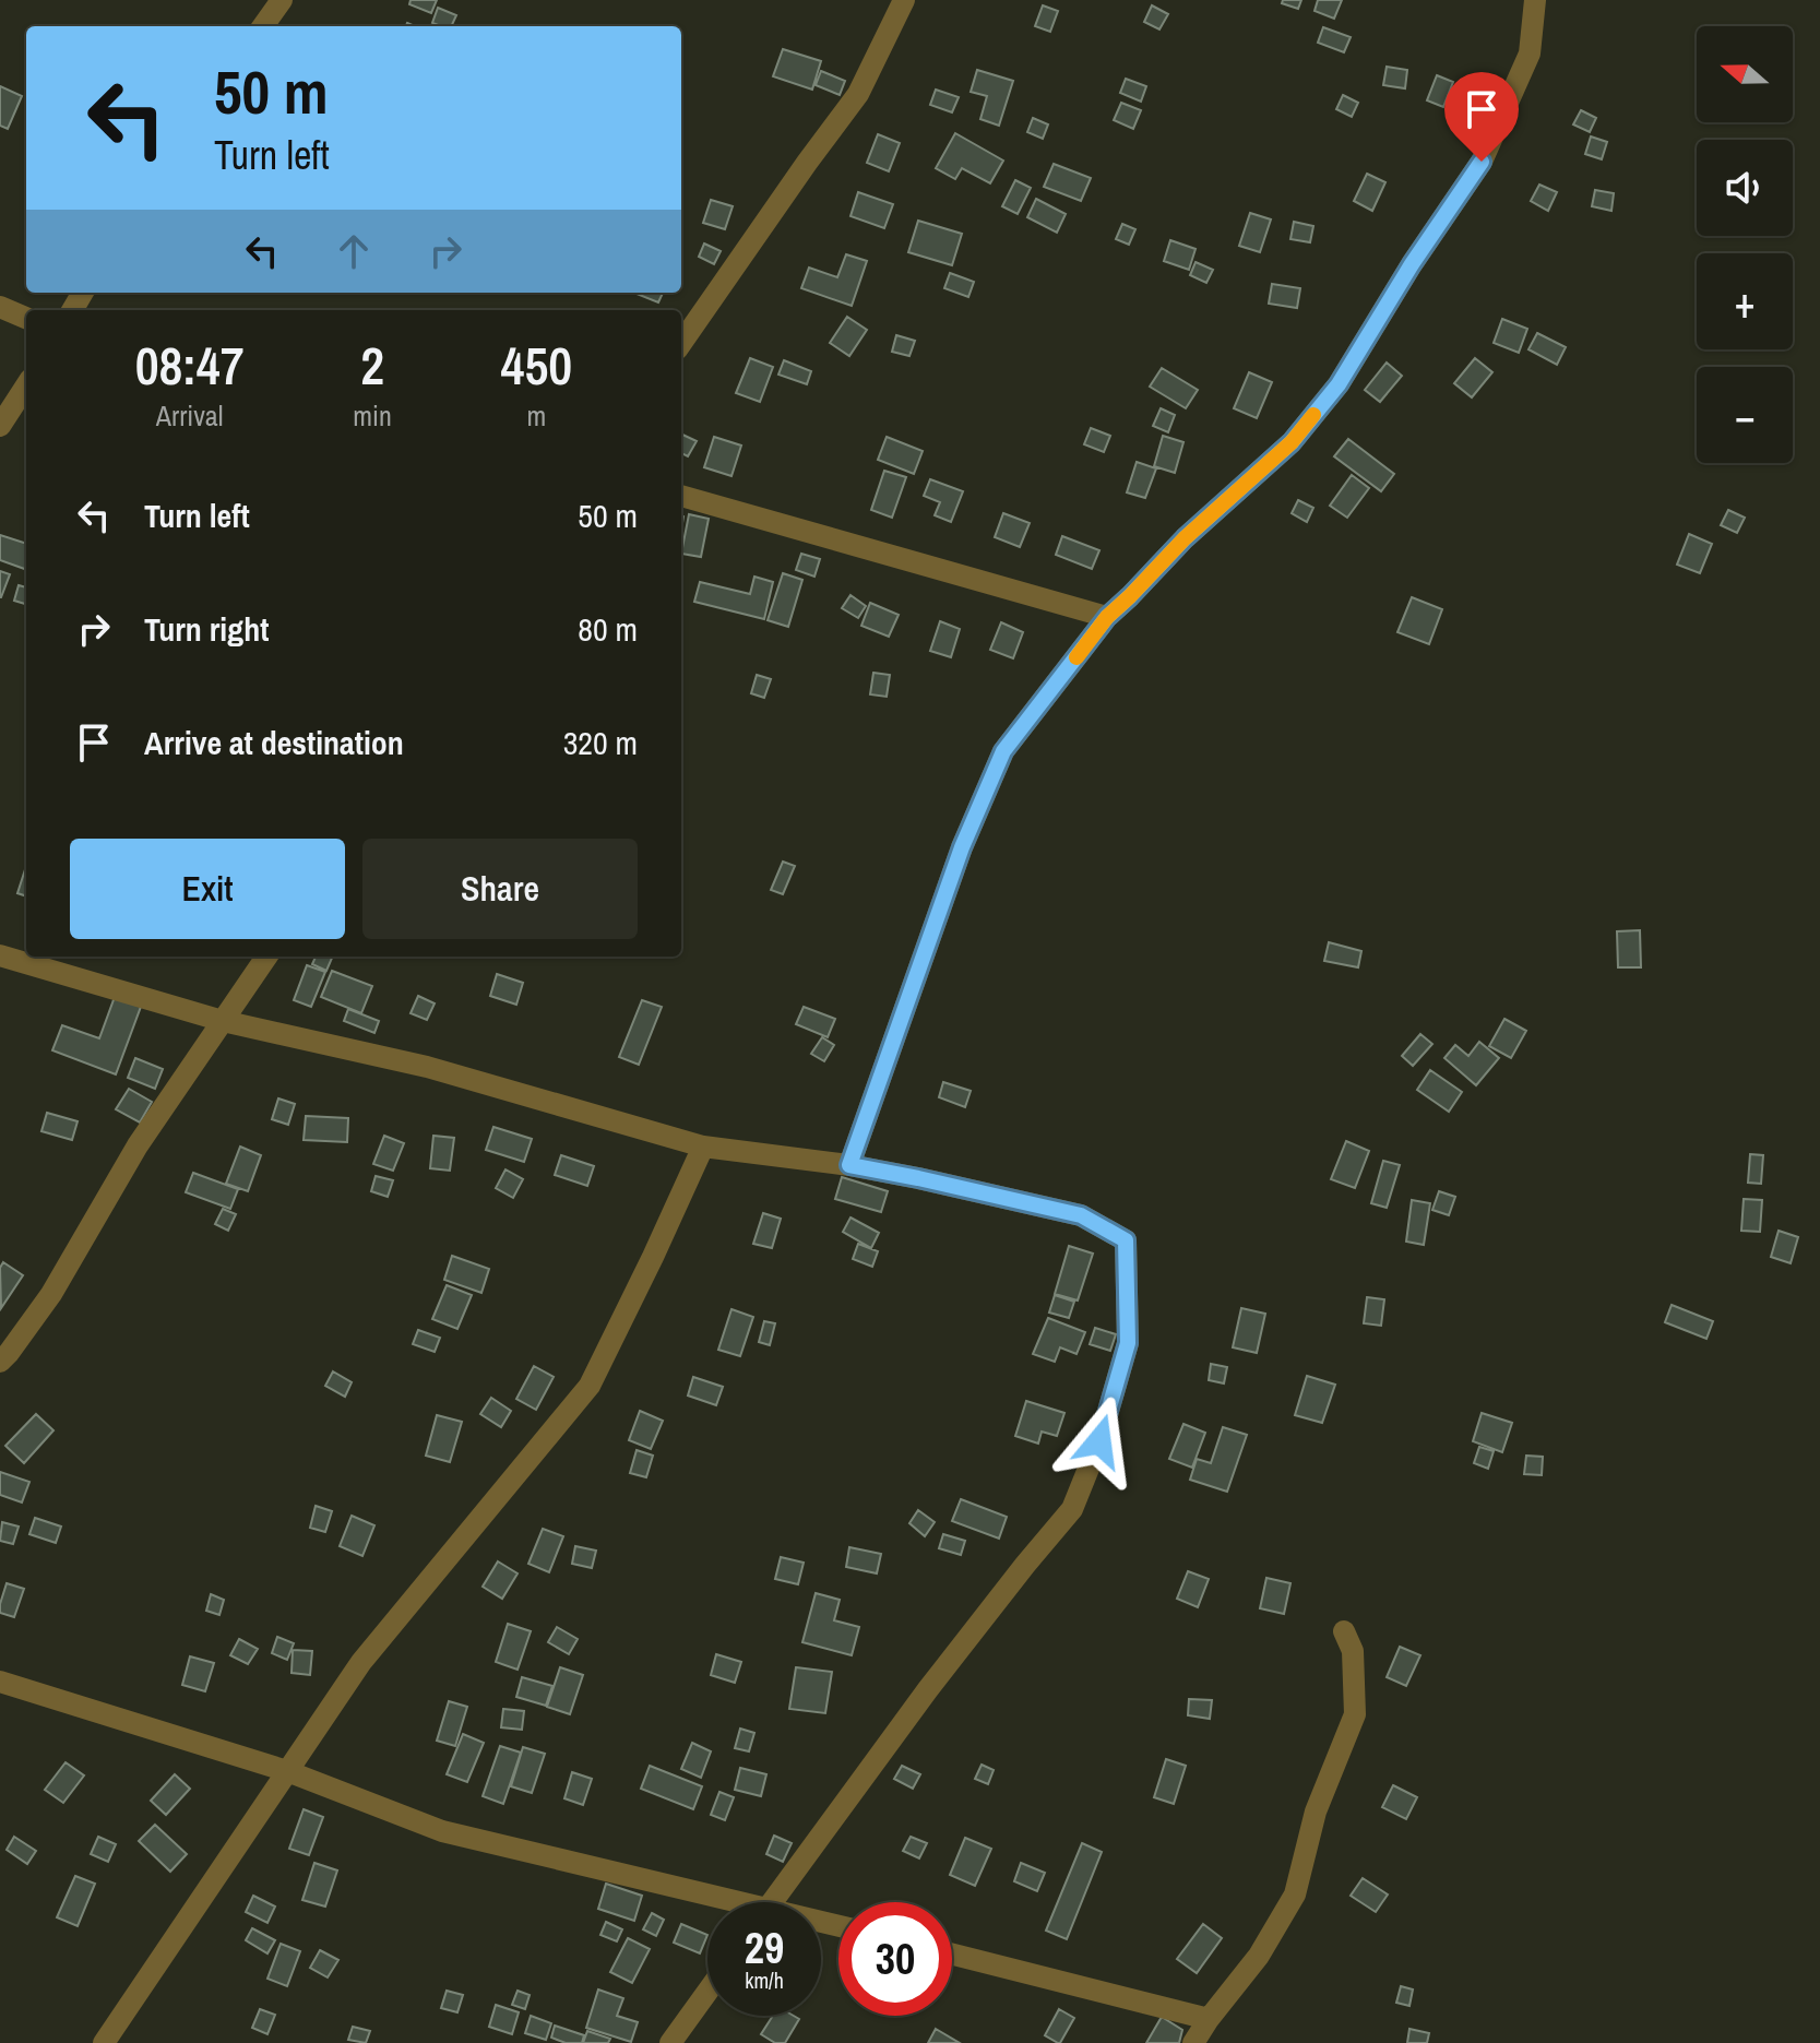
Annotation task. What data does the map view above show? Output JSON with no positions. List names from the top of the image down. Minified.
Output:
{"north":"left","page":{"map_buttons":["+","−"],"turn":["50 m","Turn left"],"eta":["08:47","Arrival","2","min","450","m"],"list":[{"name":"Turn left","value":"50 m"},{"name":"Turn right","value":"80 m"},{"name":"Arrive at destination","value":"320 m"}],"buttons":["Exit","Share"],"speed":"29 km/h","limit":"30"}}
